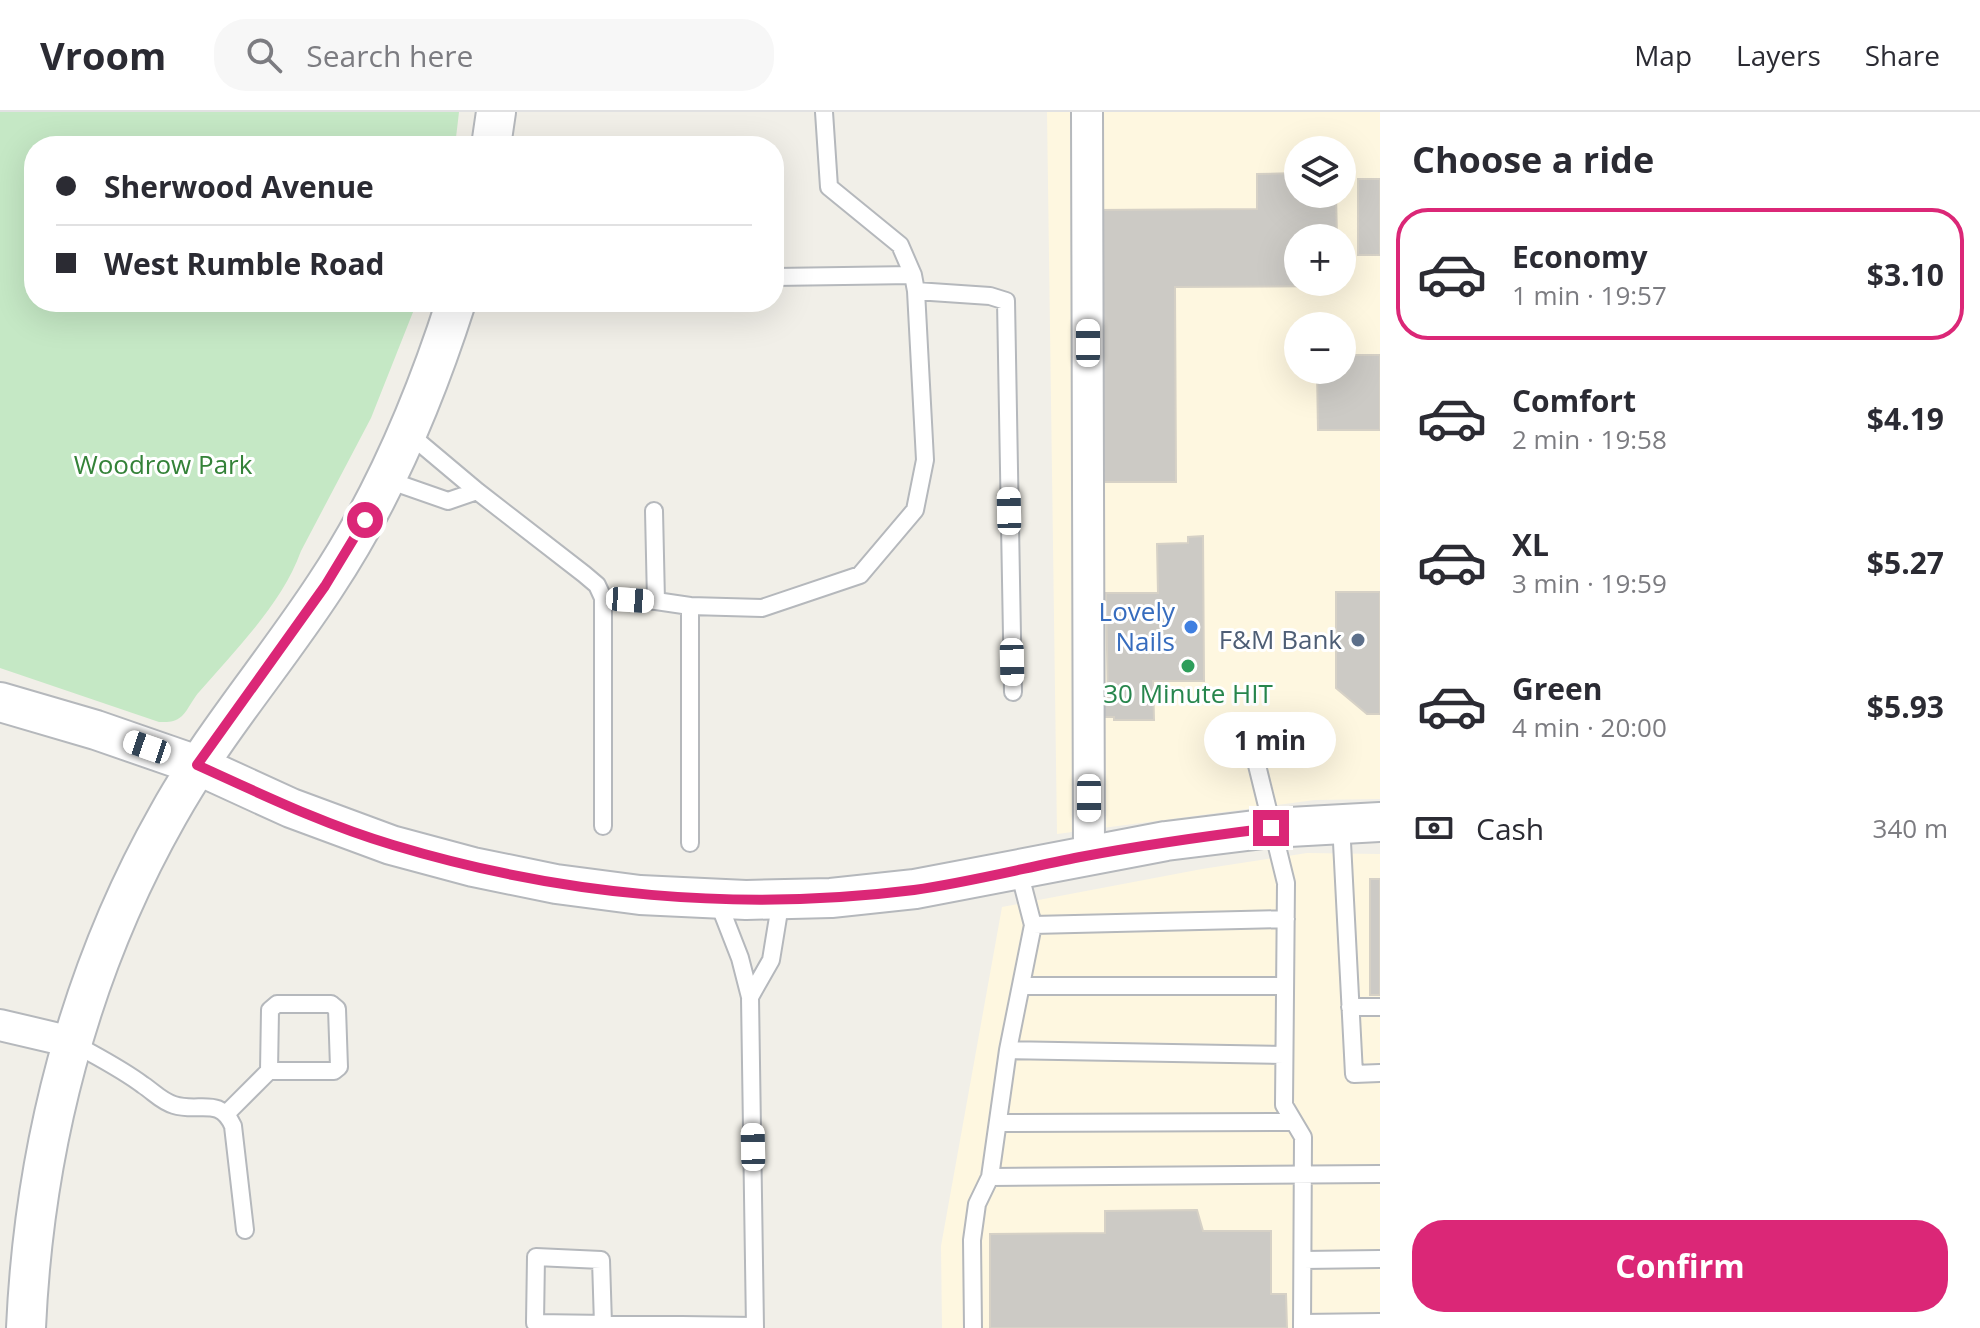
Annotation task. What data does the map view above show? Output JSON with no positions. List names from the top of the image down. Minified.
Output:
{"parks":["Woodrow Park"],"places":["Lovely Nails","F&M Bank","30 Minute HIT"],"page":{"header":"Vroom","search":"Search here","nav":["Map","Layers","Share"],"heading":"Choose a ride","map_buttons":["+","−"],"banner":["Sherwood Avenue","West Rumble Road"],"list":[{"name":"Economy","note":"1 min · 19:57","value":"$3.10"},{"name":"Comfort","note":"2 min · 19:58","value":"$4.19"},{"name":"XL","note":"3 min · 19:59","value":"$5.27"},{"name":"Green","note":"4 min · 20:00","value":"$5.93"}],"bubble":"1 min","pay":["Cash","340 m"],"buttons":"Confirm"}}
